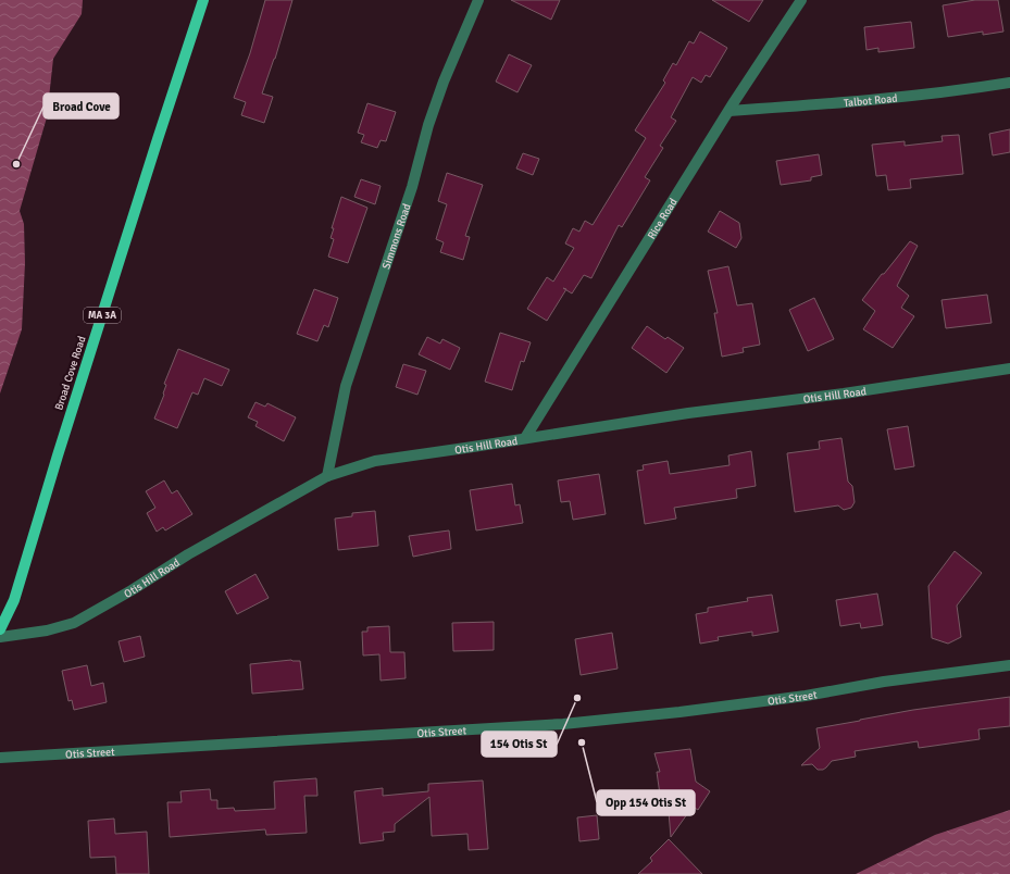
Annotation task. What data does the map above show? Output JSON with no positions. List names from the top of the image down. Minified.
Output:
{"streets":{"main road":["MA 3A","Broad Cove Road"],"street":["Talbot Road","Rice Road","Simmons Road","Otis Hill Road","Otis Street"]},"crossings":[["Talbot Road","Rice Road"],["Rice Road","Otis Hill Road"],["Simmons Road","Otis Hill Road"]],"places":["Broad Cove","154 Otis St","Opp 154 Otis St"]}
